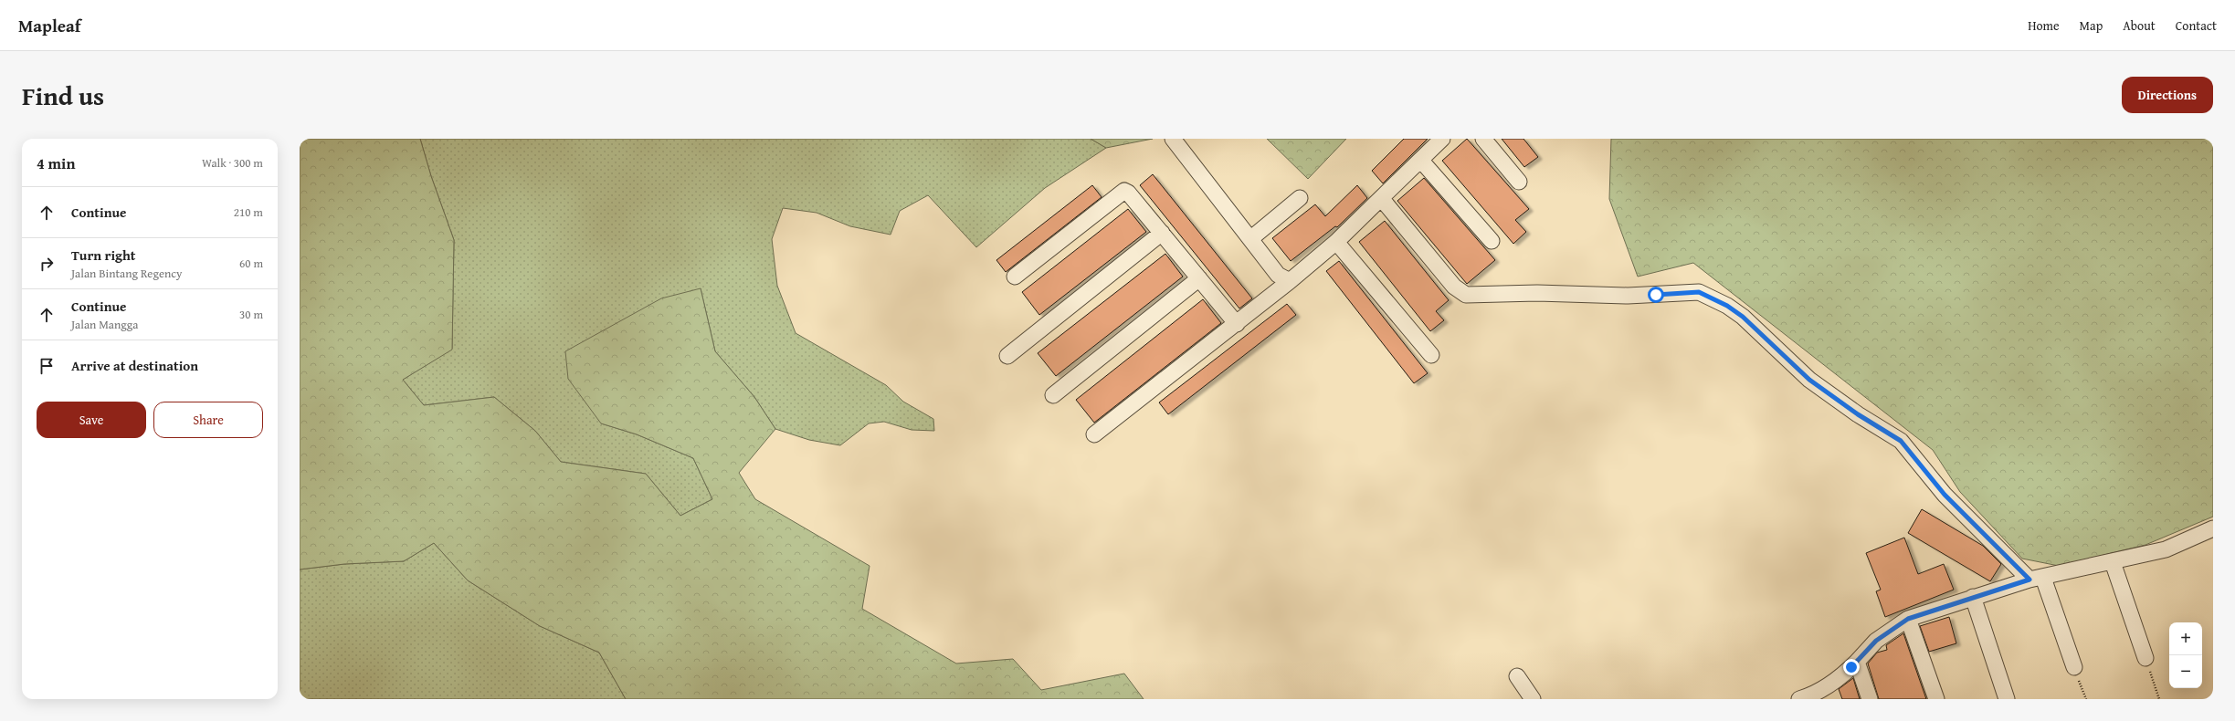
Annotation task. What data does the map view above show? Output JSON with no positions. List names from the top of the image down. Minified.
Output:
{"page":{"header":"Mapleaf","nav":["Home","Map","About","Contact"],"title":"Find us","buttons":["Directions",["Save","Share"]],"heading":["4 min","Walk · 300 m"],"list":[["Continue","210 m"],["Turn right","Jalan Bintang Regency","60 m"],["Continue","Jalan Mangga","30 m"],"Arrive at destination"],"map_buttons":["+","−"]}}
